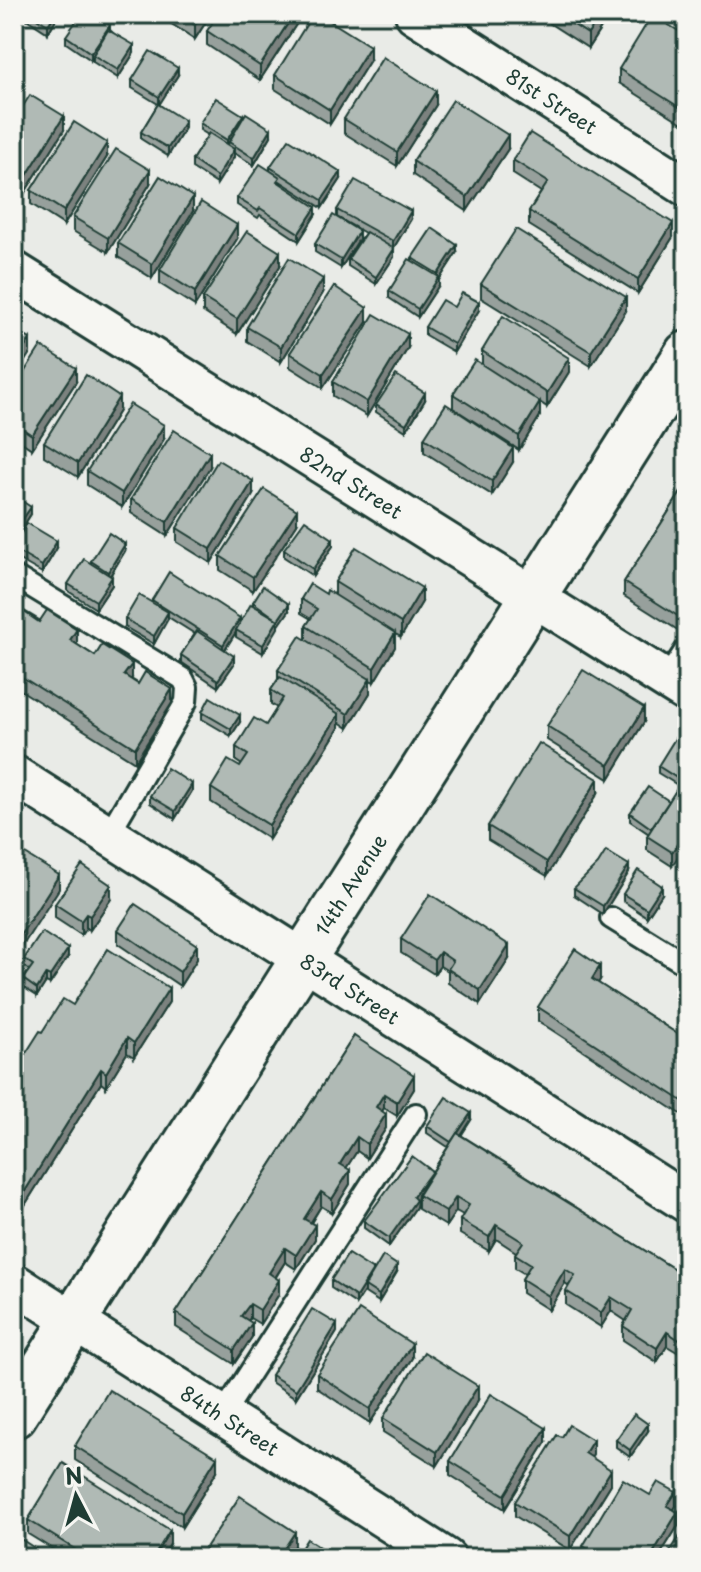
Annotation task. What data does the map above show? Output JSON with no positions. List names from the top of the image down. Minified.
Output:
{"streets":{"main road":["14th Avenue"],"street":["81st Street","82nd Street","83rd Street","84th Street"]},"crossings":[["82nd Street","14th Avenue"],["14th Avenue","83rd Street"],["14th Avenue","84th Street"]],"north":"top"}
